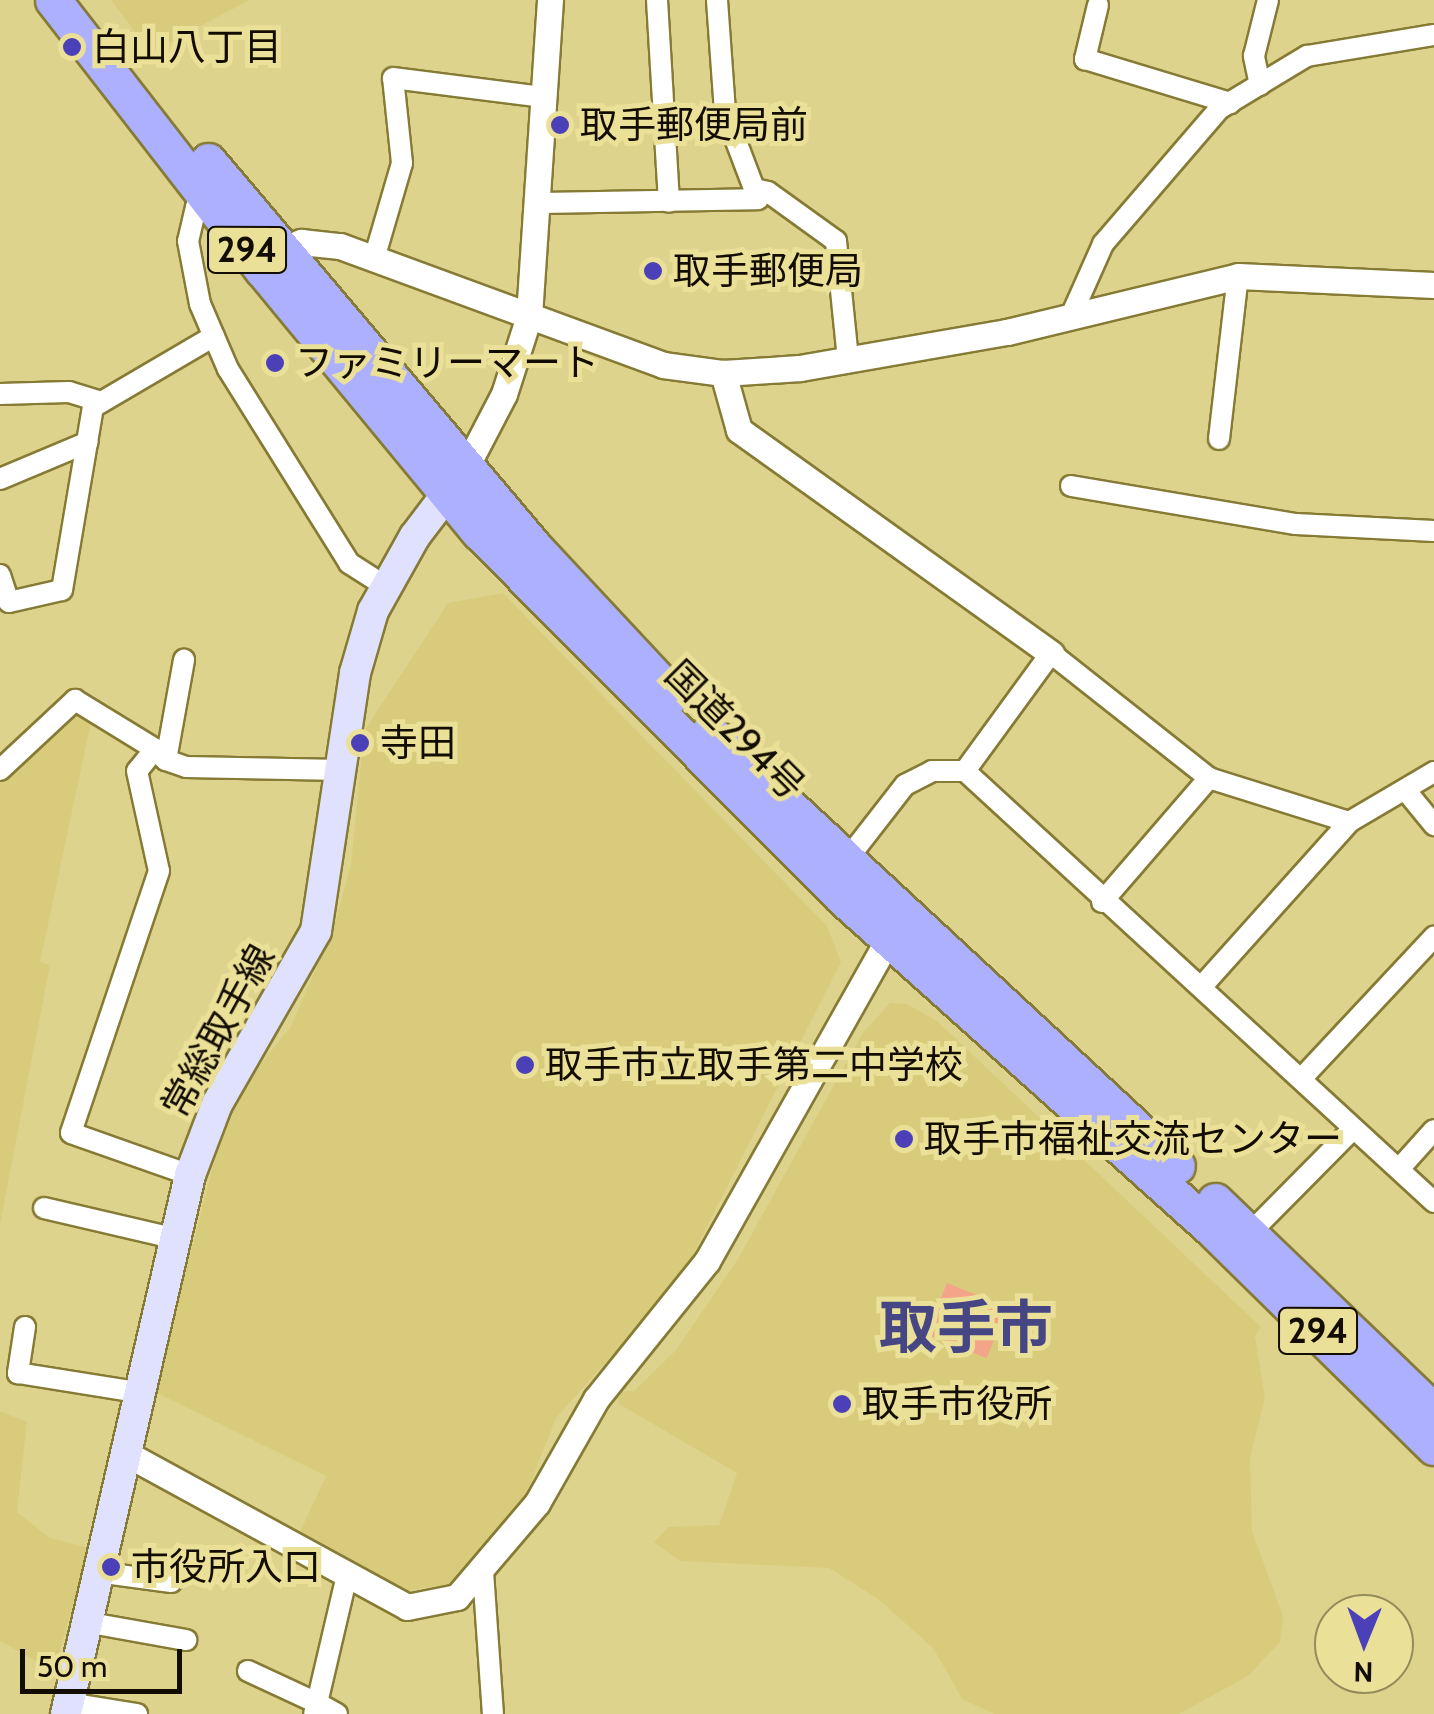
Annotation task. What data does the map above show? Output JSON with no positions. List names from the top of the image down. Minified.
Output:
{"streets":{"highway":["294","国道294号"],"main road":["常総取手線"]},"crossings":[["国道294号","常総取手線"]],"districts":["取手市"],"places":["白山八丁目","取手郵便局前","取手郵便局","ファミリーマート","寺田","取手市立取手第二中学校","取手市福祉交流センター","取手市役所","市役所入口"],"scale_bar":"50 m","north":"bottom"}
